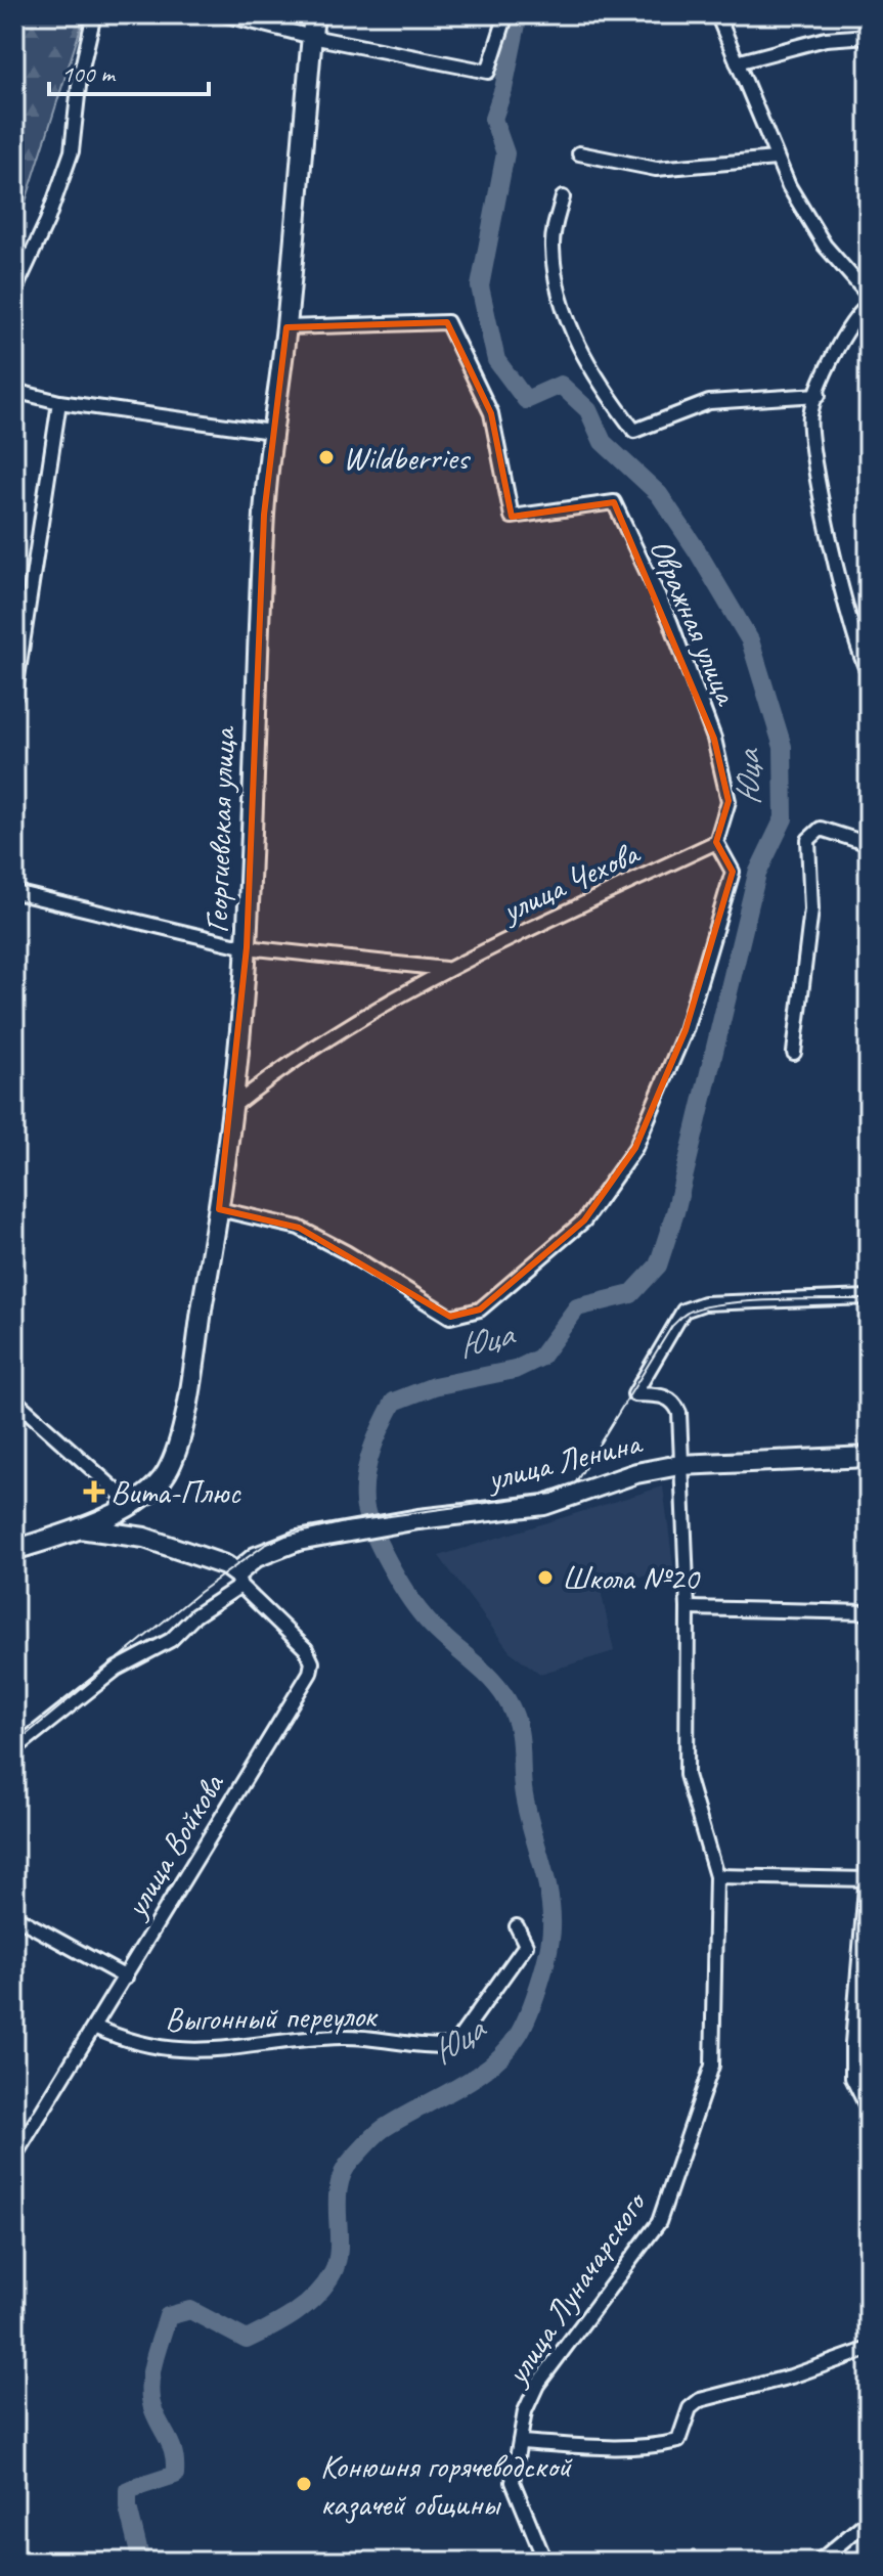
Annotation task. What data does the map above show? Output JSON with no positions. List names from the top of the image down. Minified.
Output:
{"streets":{"main road":["Георгиевская улица","улица Ленина"],"street":["Овражная улица","улица Чехова","улица Войкова","Выгонный переулок","улица Луначарского"]},"crossings":[["Овражная улица","Георгиевская улица"],["Овражная улица","улица Чехова"],["Георгиевская улица","улица Чехова"],["улица Ленина","улица Войкова"],["улица Ленина","улица Луначарского"],["улица Войкова","Выгонный переулок"]],"water":["Юца"],"places":{"other":["Wildberries","Школа №20","Конюшня горячеводской казачей общины"],"health":["Вита-Плюс"]},"scale_bar":"100 m"}
